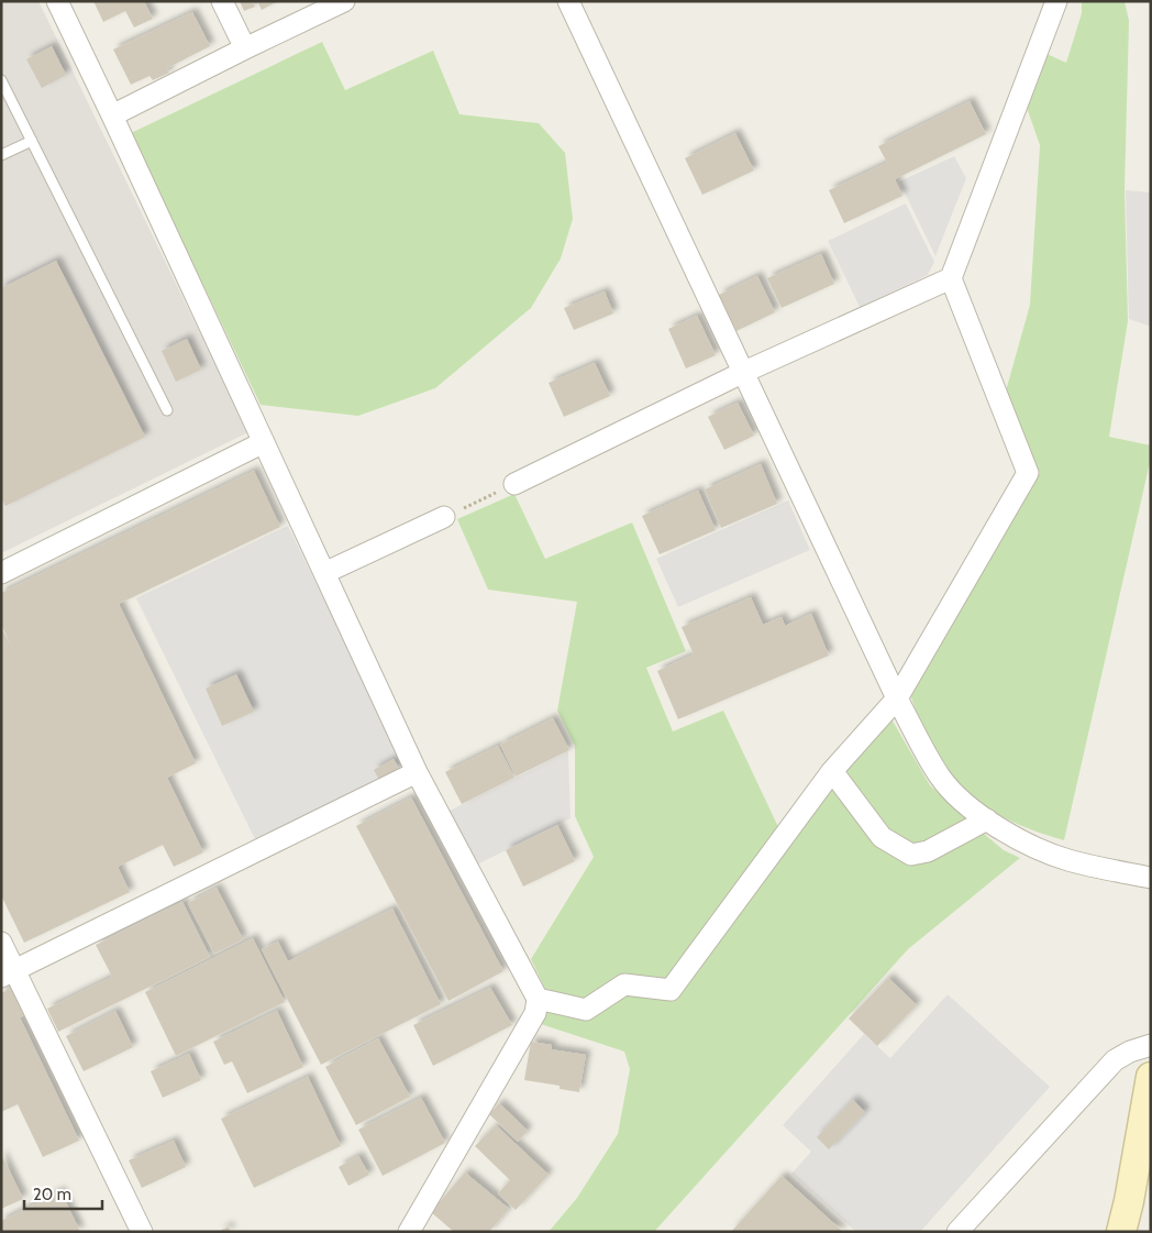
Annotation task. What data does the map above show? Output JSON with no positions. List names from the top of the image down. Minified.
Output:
{"scale_bar":"20 m"}
